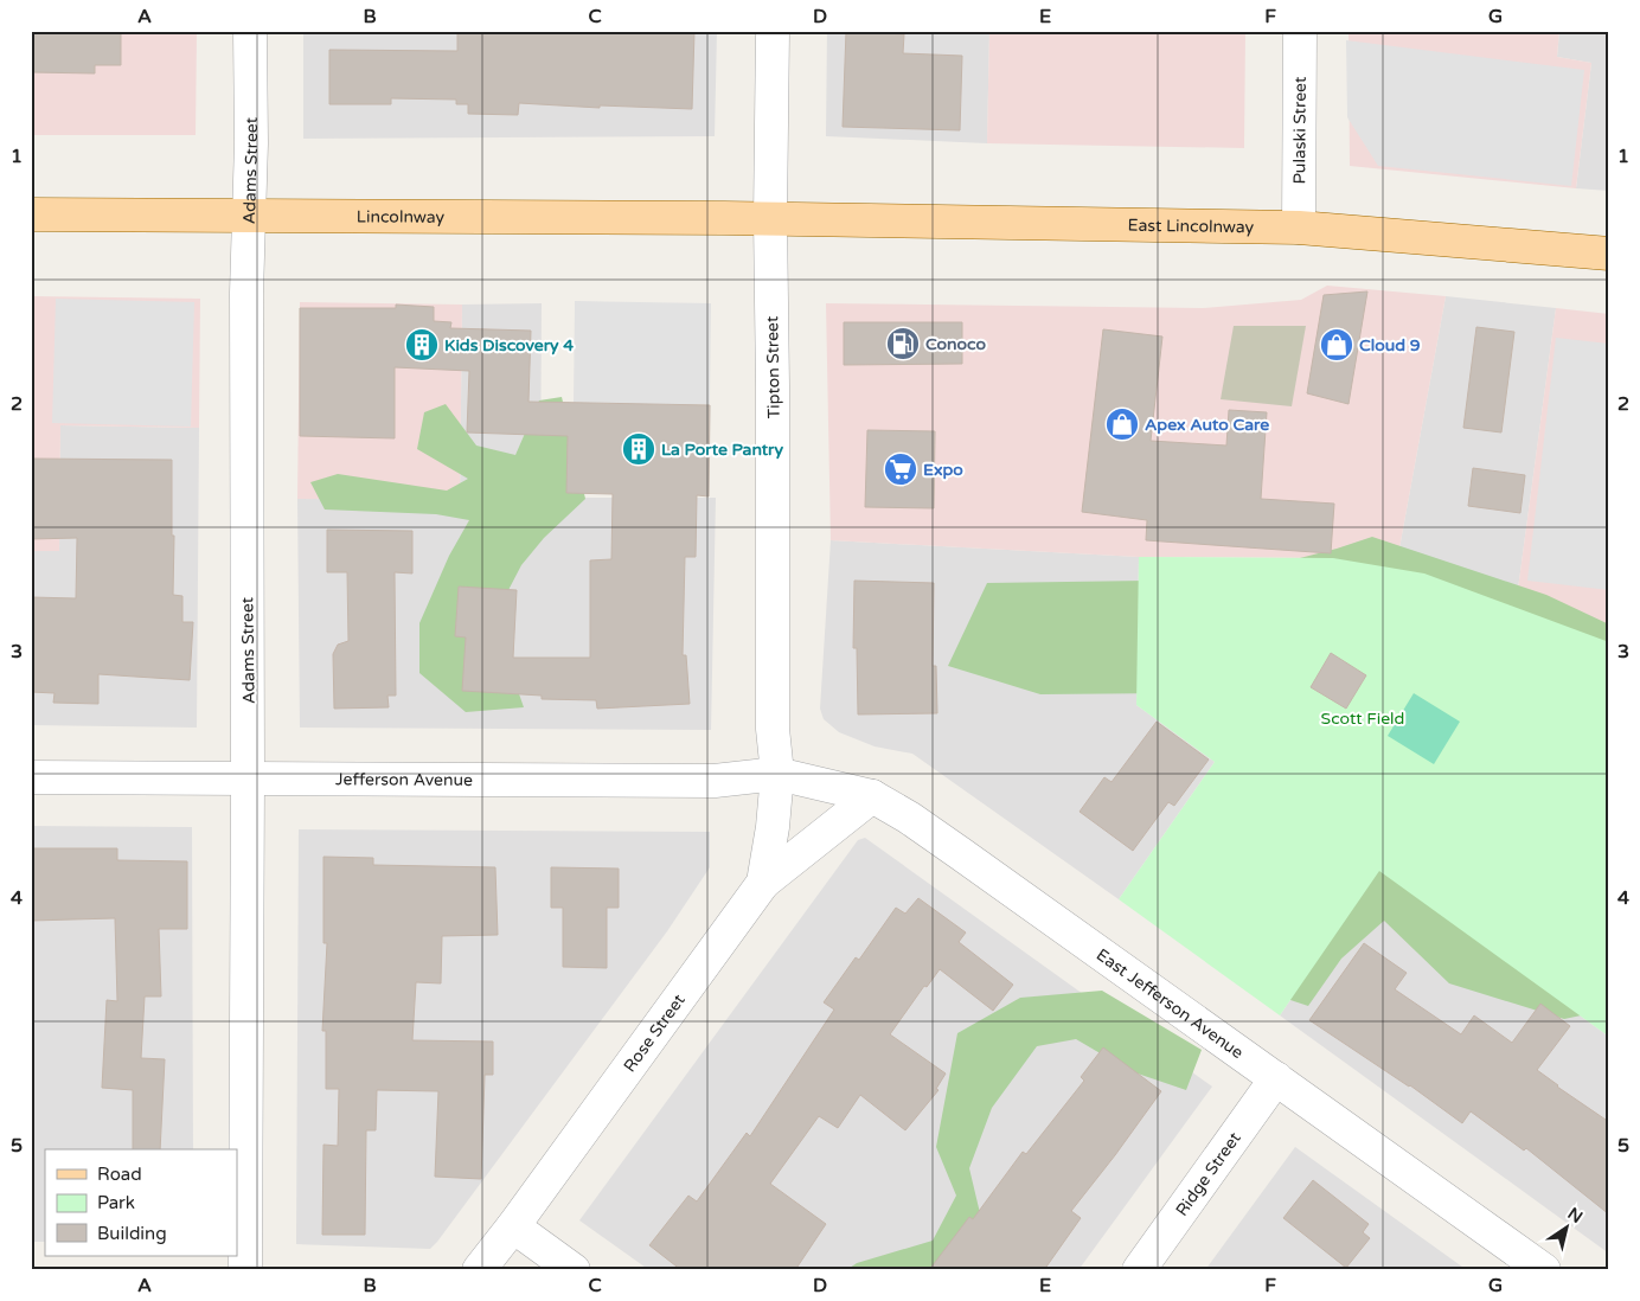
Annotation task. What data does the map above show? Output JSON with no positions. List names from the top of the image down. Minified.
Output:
{"streets":{"main road":["Lincolnway","East Lincolnway"],"street":["Pulaski Street","Adams Street","Tipton Street","Jefferson Avenue","East Jefferson Avenue","Rose Street","Ridge Street"]},"crossings":[["Pulaski Street","East Lincolnway"],["Adams Street","Lincolnway"],["Adams Street","Jefferson Avenue"],["Lincolnway","East Lincolnway"],["Lincolnway","Tipton Street"],["East Lincolnway","Tipton Street"],["Tipton Street","Jefferson Avenue"],["Tipton Street","East Jefferson Avenue"],["Tipton Street","Rose Street"],["Jefferson Avenue","East Jefferson Avenue"],["Jefferson Avenue","Rose Street"],["East Jefferson Avenue","Rose Street"],["East Jefferson Avenue","Ridge Street"]],"parks":["Scott Field"],"places":{"fuel station":["Conoco"],"building":["Kids Discovery 4","La Porte Pantry"],"shop":["Cloud 9","Apex Auto Care"],"supermarket":["Expo"]},"legend":["Road","Park","Building"],"north":"top right","grid":{"columns":["A","B","C","D","E","F","G"],"rows":["1","2","3","4","5"]}}
